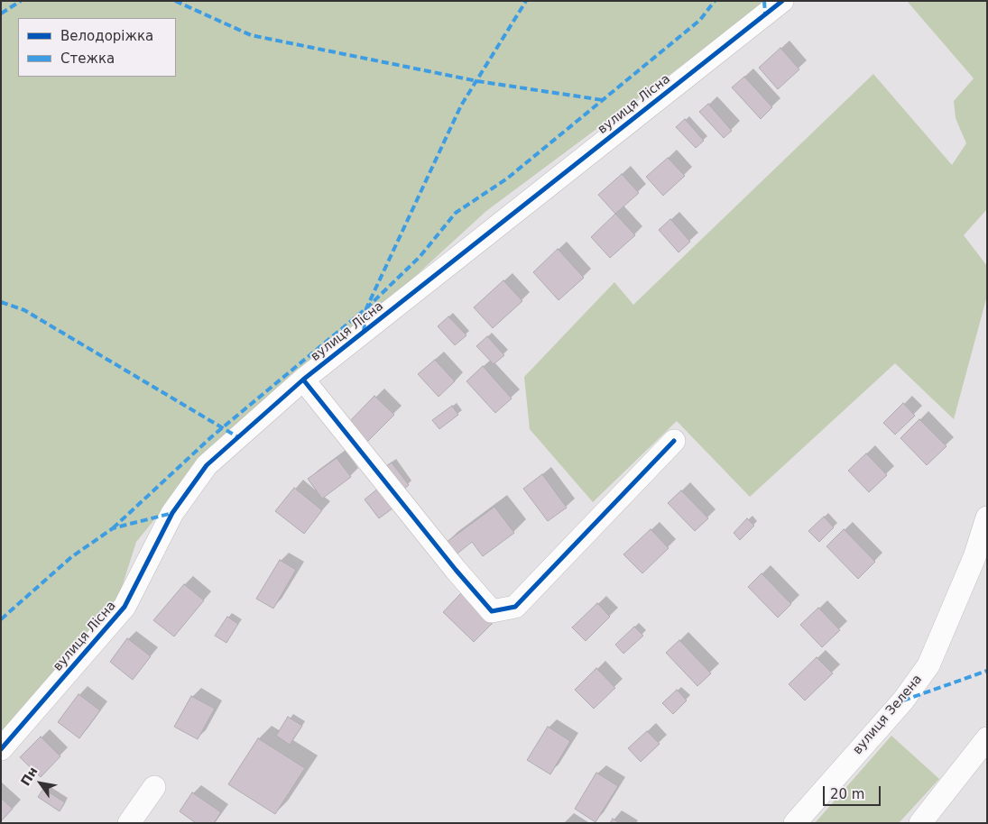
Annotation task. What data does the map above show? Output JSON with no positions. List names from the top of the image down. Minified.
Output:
{"streets":{"street":["вулиця Лісна","вулиця Зелена"]},"legend":["Велодоріжка","Стежка"],"scale_bar":"20 m","north":"top left"}
